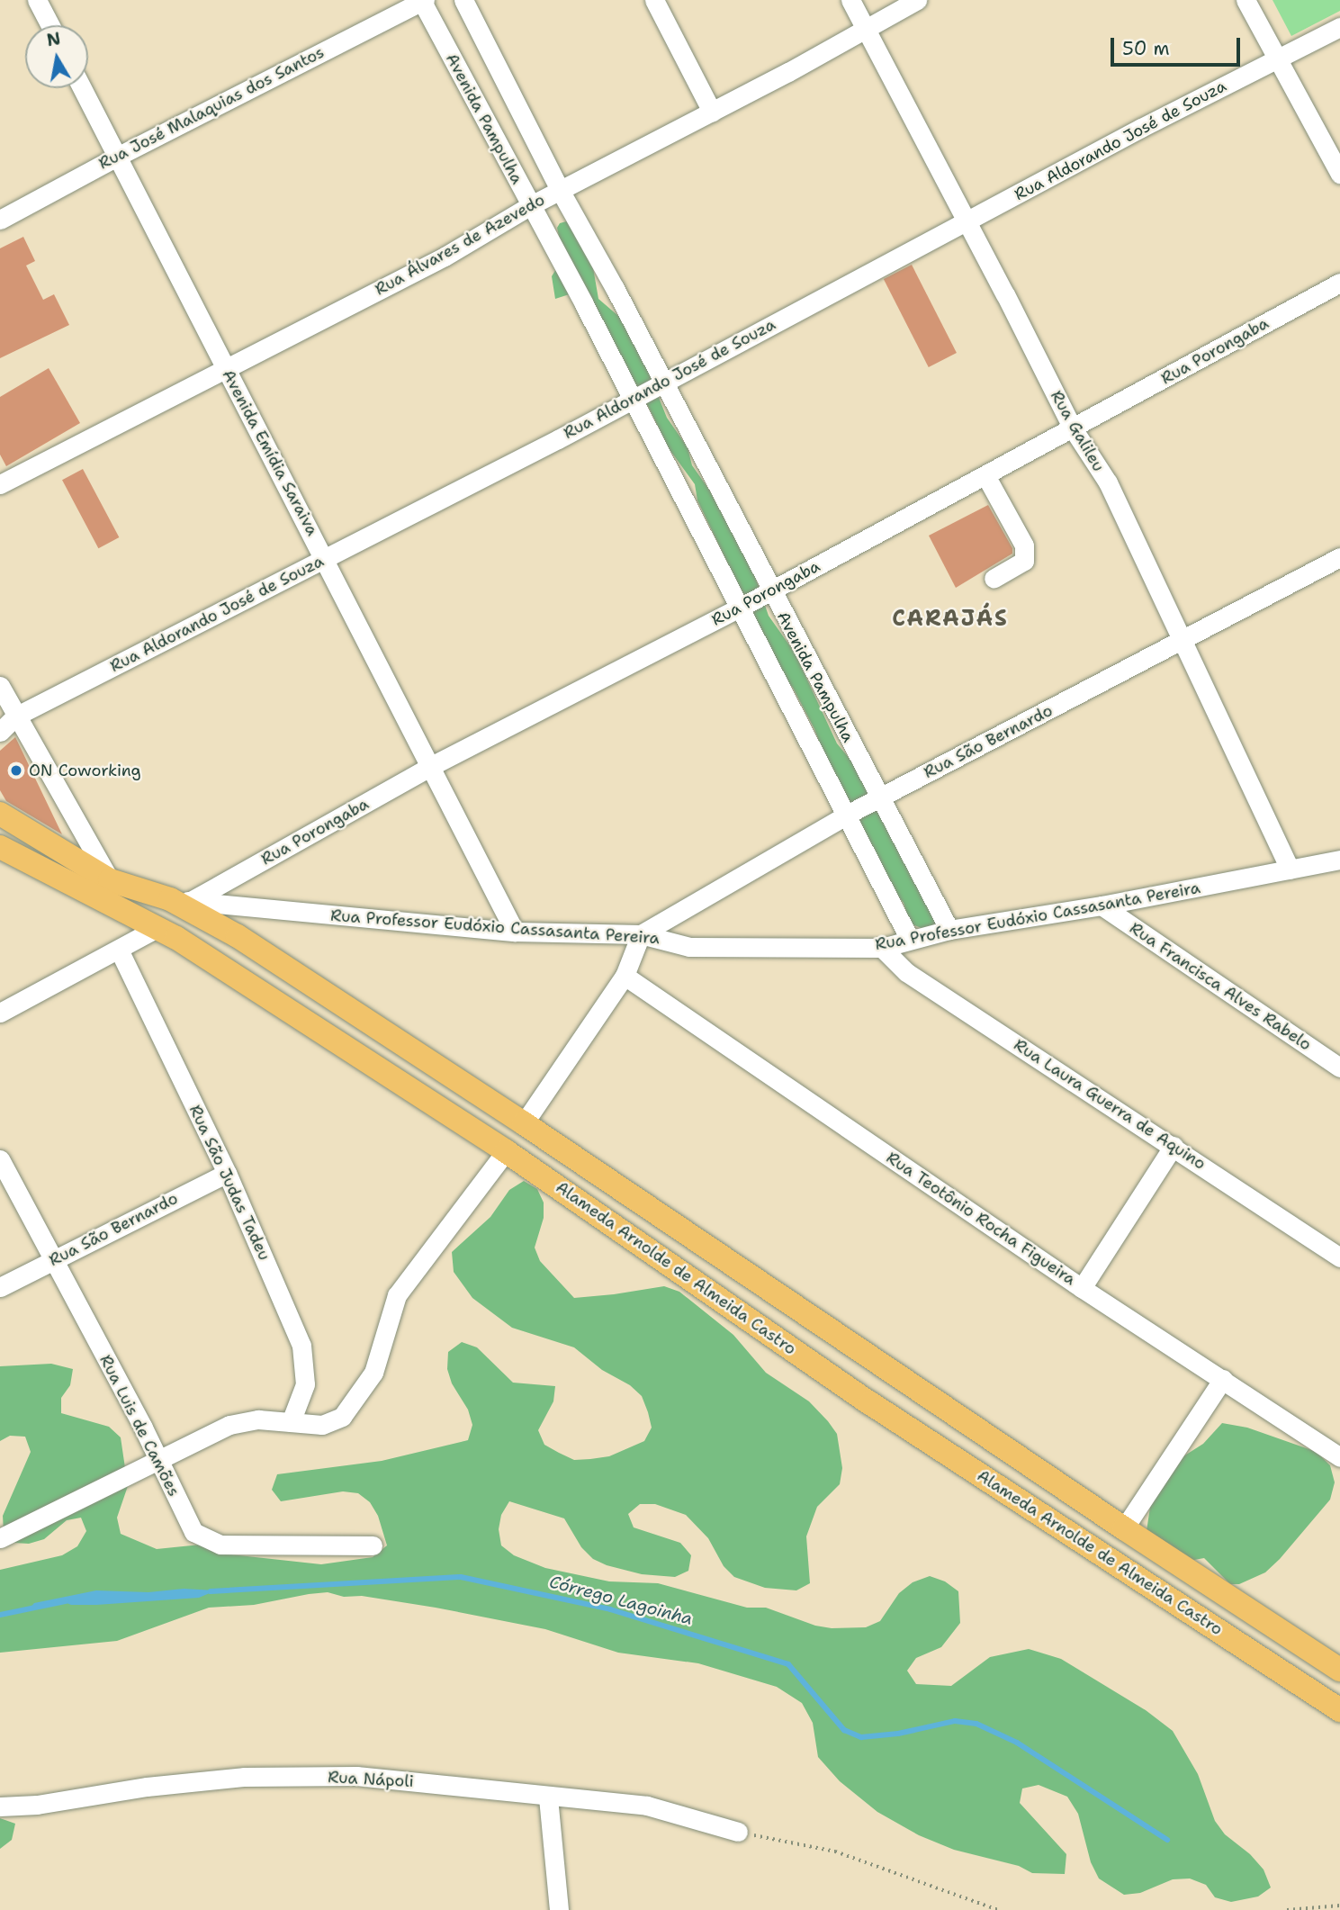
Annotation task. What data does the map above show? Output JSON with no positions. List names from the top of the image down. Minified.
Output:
{"streets":{"main road":["Alameda Arnolde de Almeida Castro"],"street":["Rua José Malaquias dos Santos","Avenida Pampulha","Rua Aldorando José de Souza","Rua Álvares de Azevedo","Rua Porongaba","Rua Galileu","Avenida Emídia Saraiva","Rua São Bernardo","Rua Professor Eudóxio Cassasanta Pereira","Rua Francisca Alves Rabelo","Rua Laura Guerra de Aquino","Rua São Judas Tadeu","Rua Teotônio Rocha Figueira","Rua Luis de Camões","Rua Nápoli"]},"crossings":[["Rua José Malaquias dos Santos","Avenida Pampulha"],["Rua José Malaquias dos Santos","Avenida Emídia Saraiva"],["Avenida Pampulha","Rua Aldorando José de Souza"],["Avenida Pampulha","Rua Álvares de Azevedo"],["Avenida Pampulha","Rua Porongaba"],["Avenida Pampulha","Rua São Bernardo"],["Avenida Pampulha","Rua Professor Eudóxio Cassasanta Pereira"],["Rua Aldorando José de Souza","Rua Galileu"],["Rua Aldorando José de Souza","Avenida Emídia Saraiva"],["Rua Álvares de Azevedo","Rua Galileu"],["Rua Álvares de Azevedo","Avenida Emídia Saraiva"],["Rua Porongaba","Rua Galileu"],["Rua Porongaba","Avenida Emídia Saraiva"],["Rua Porongaba","Rua Professor Eudóxio Cassasanta Pereira"],["Rua Porongaba","Alameda Arnolde de Almeida Castro"],["Rua Galileu","Rua São Bernardo"],["Rua Galileu","Rua Professor Eudóxio Cassasanta Pereira"],["Avenida Emídia Saraiva","Rua Professor Eudóxio Cassasanta Pereira"],["Rua São Bernardo","Rua Professor Eudóxio Cassasanta Pereira"],["Rua São Bernardo","Rua São Judas Tadeu"],["Rua São Bernardo","Rua Luis de Camões"],["Rua Professor Eudóxio Cassasanta Pereira","Rua Francisca Alves Rabelo"],["Rua Professor Eudóxio Cassasanta Pereira","Rua Laura Guerra de Aquino"],["Rua Professor Eudóxio Cassasanta Pereira","Alameda Arnolde de Almeida Castro"]],"districts":["CARAJÁS"],"water":["Córrego Lagoinha"],"places":["ON Coworking"],"scale_bar":"50 m","north":"top"}
